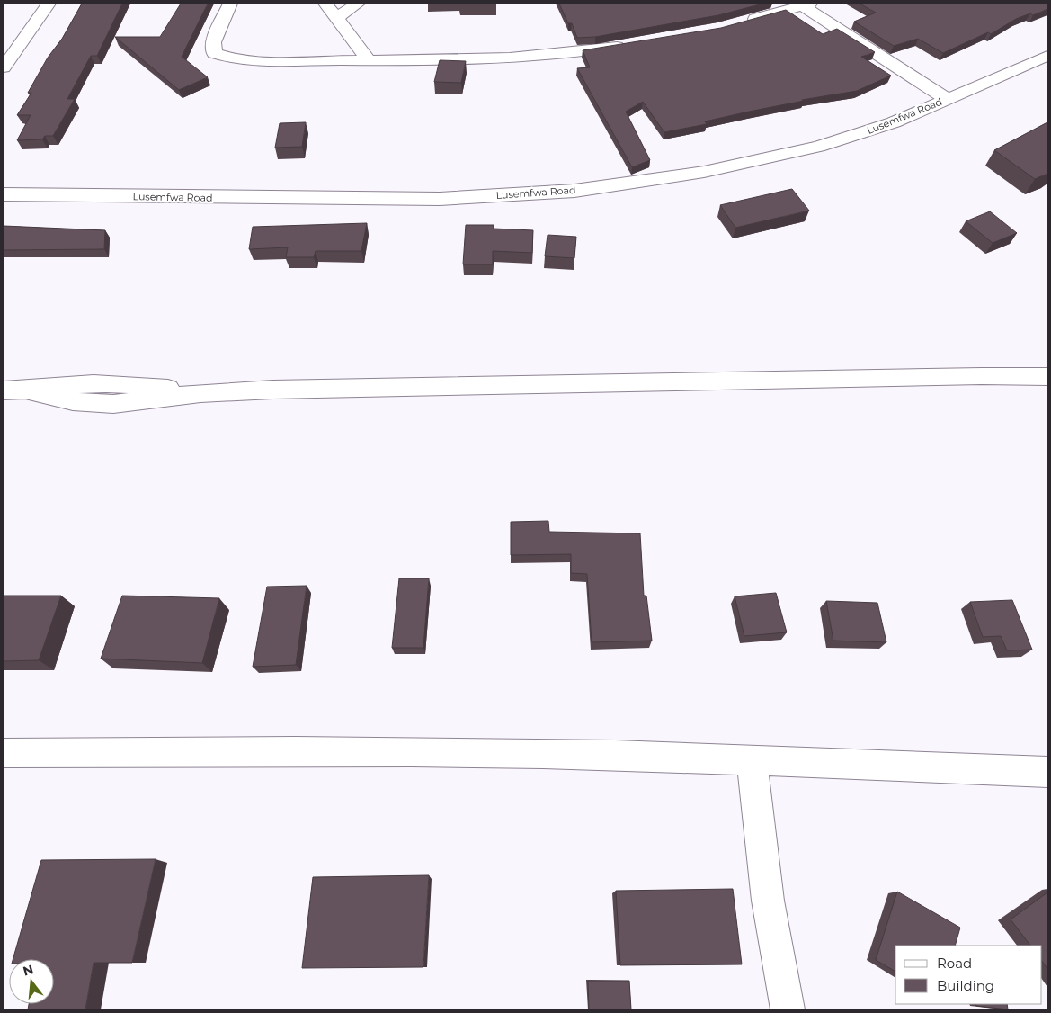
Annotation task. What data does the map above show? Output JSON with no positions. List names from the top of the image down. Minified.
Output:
{"streets":{"street":["Lusemfwa Road"]},"legend":["Road","Building"],"north":"top"}
